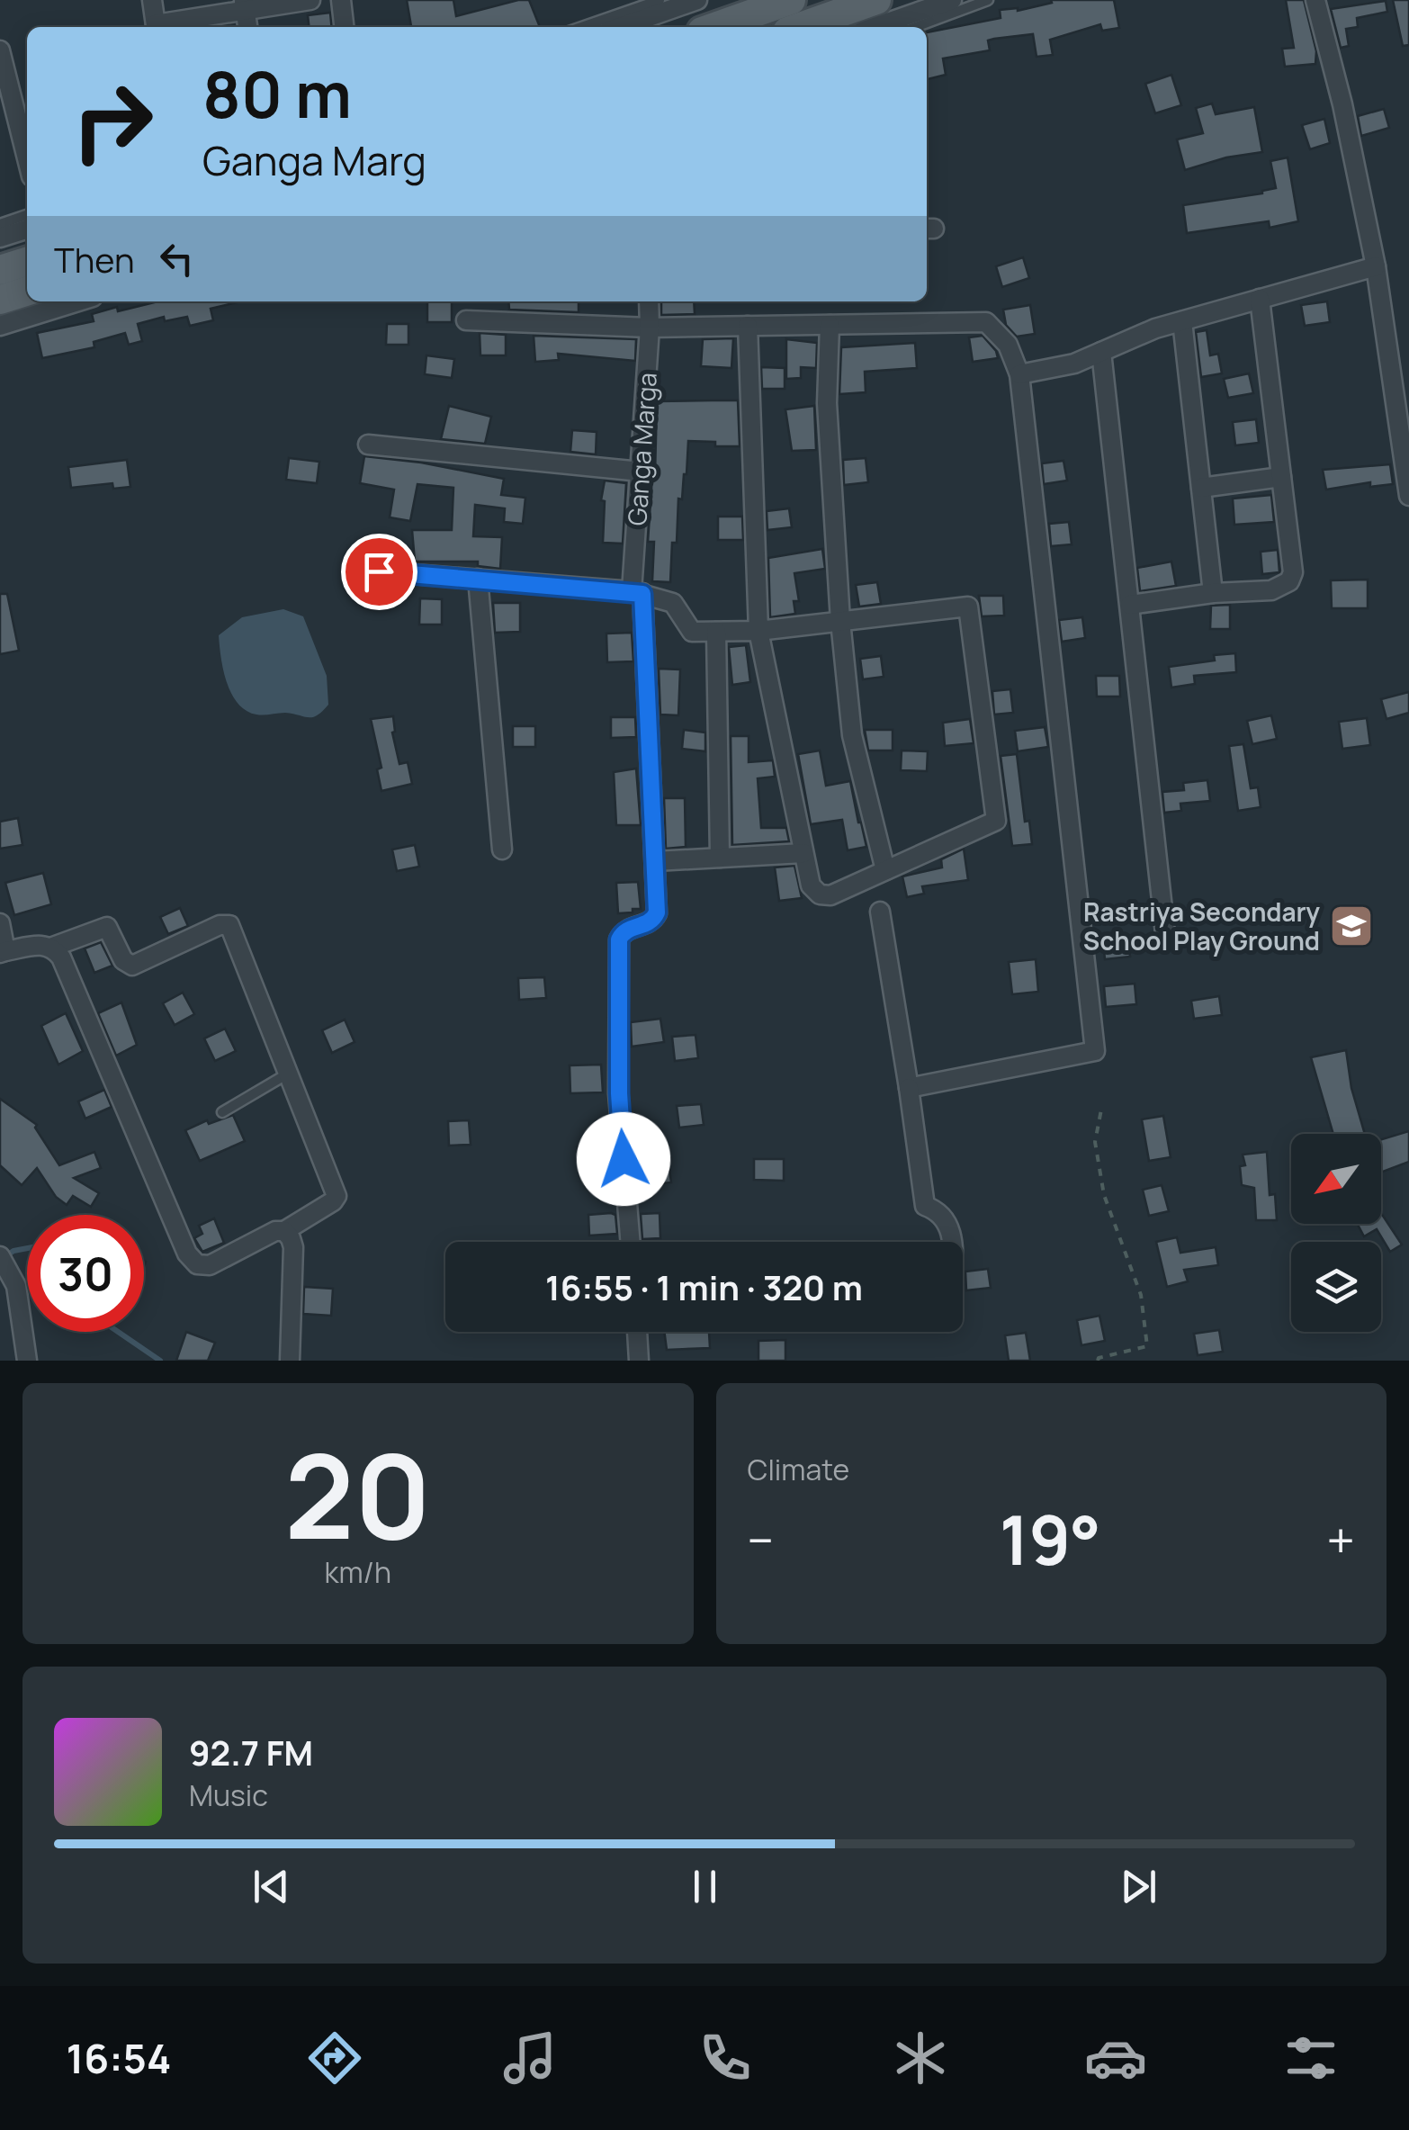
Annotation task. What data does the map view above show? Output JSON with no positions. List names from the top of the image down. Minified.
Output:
{"streets":{"street":["Ganga Marga"]},"places":{"school or university":["Rastriya Secondary School Play Ground"]},"north":"bottom left","page":{"turn":["80 m","Ganga Marg"],"then":"Then","limit":"30","trip":"16:55 · 1 min · 320 m","tile":[["20","km/h"],"Climate"],"heat":["−","19°","+"],"song":["92.7 FM","Music"],"tabs":"16:54"}}
